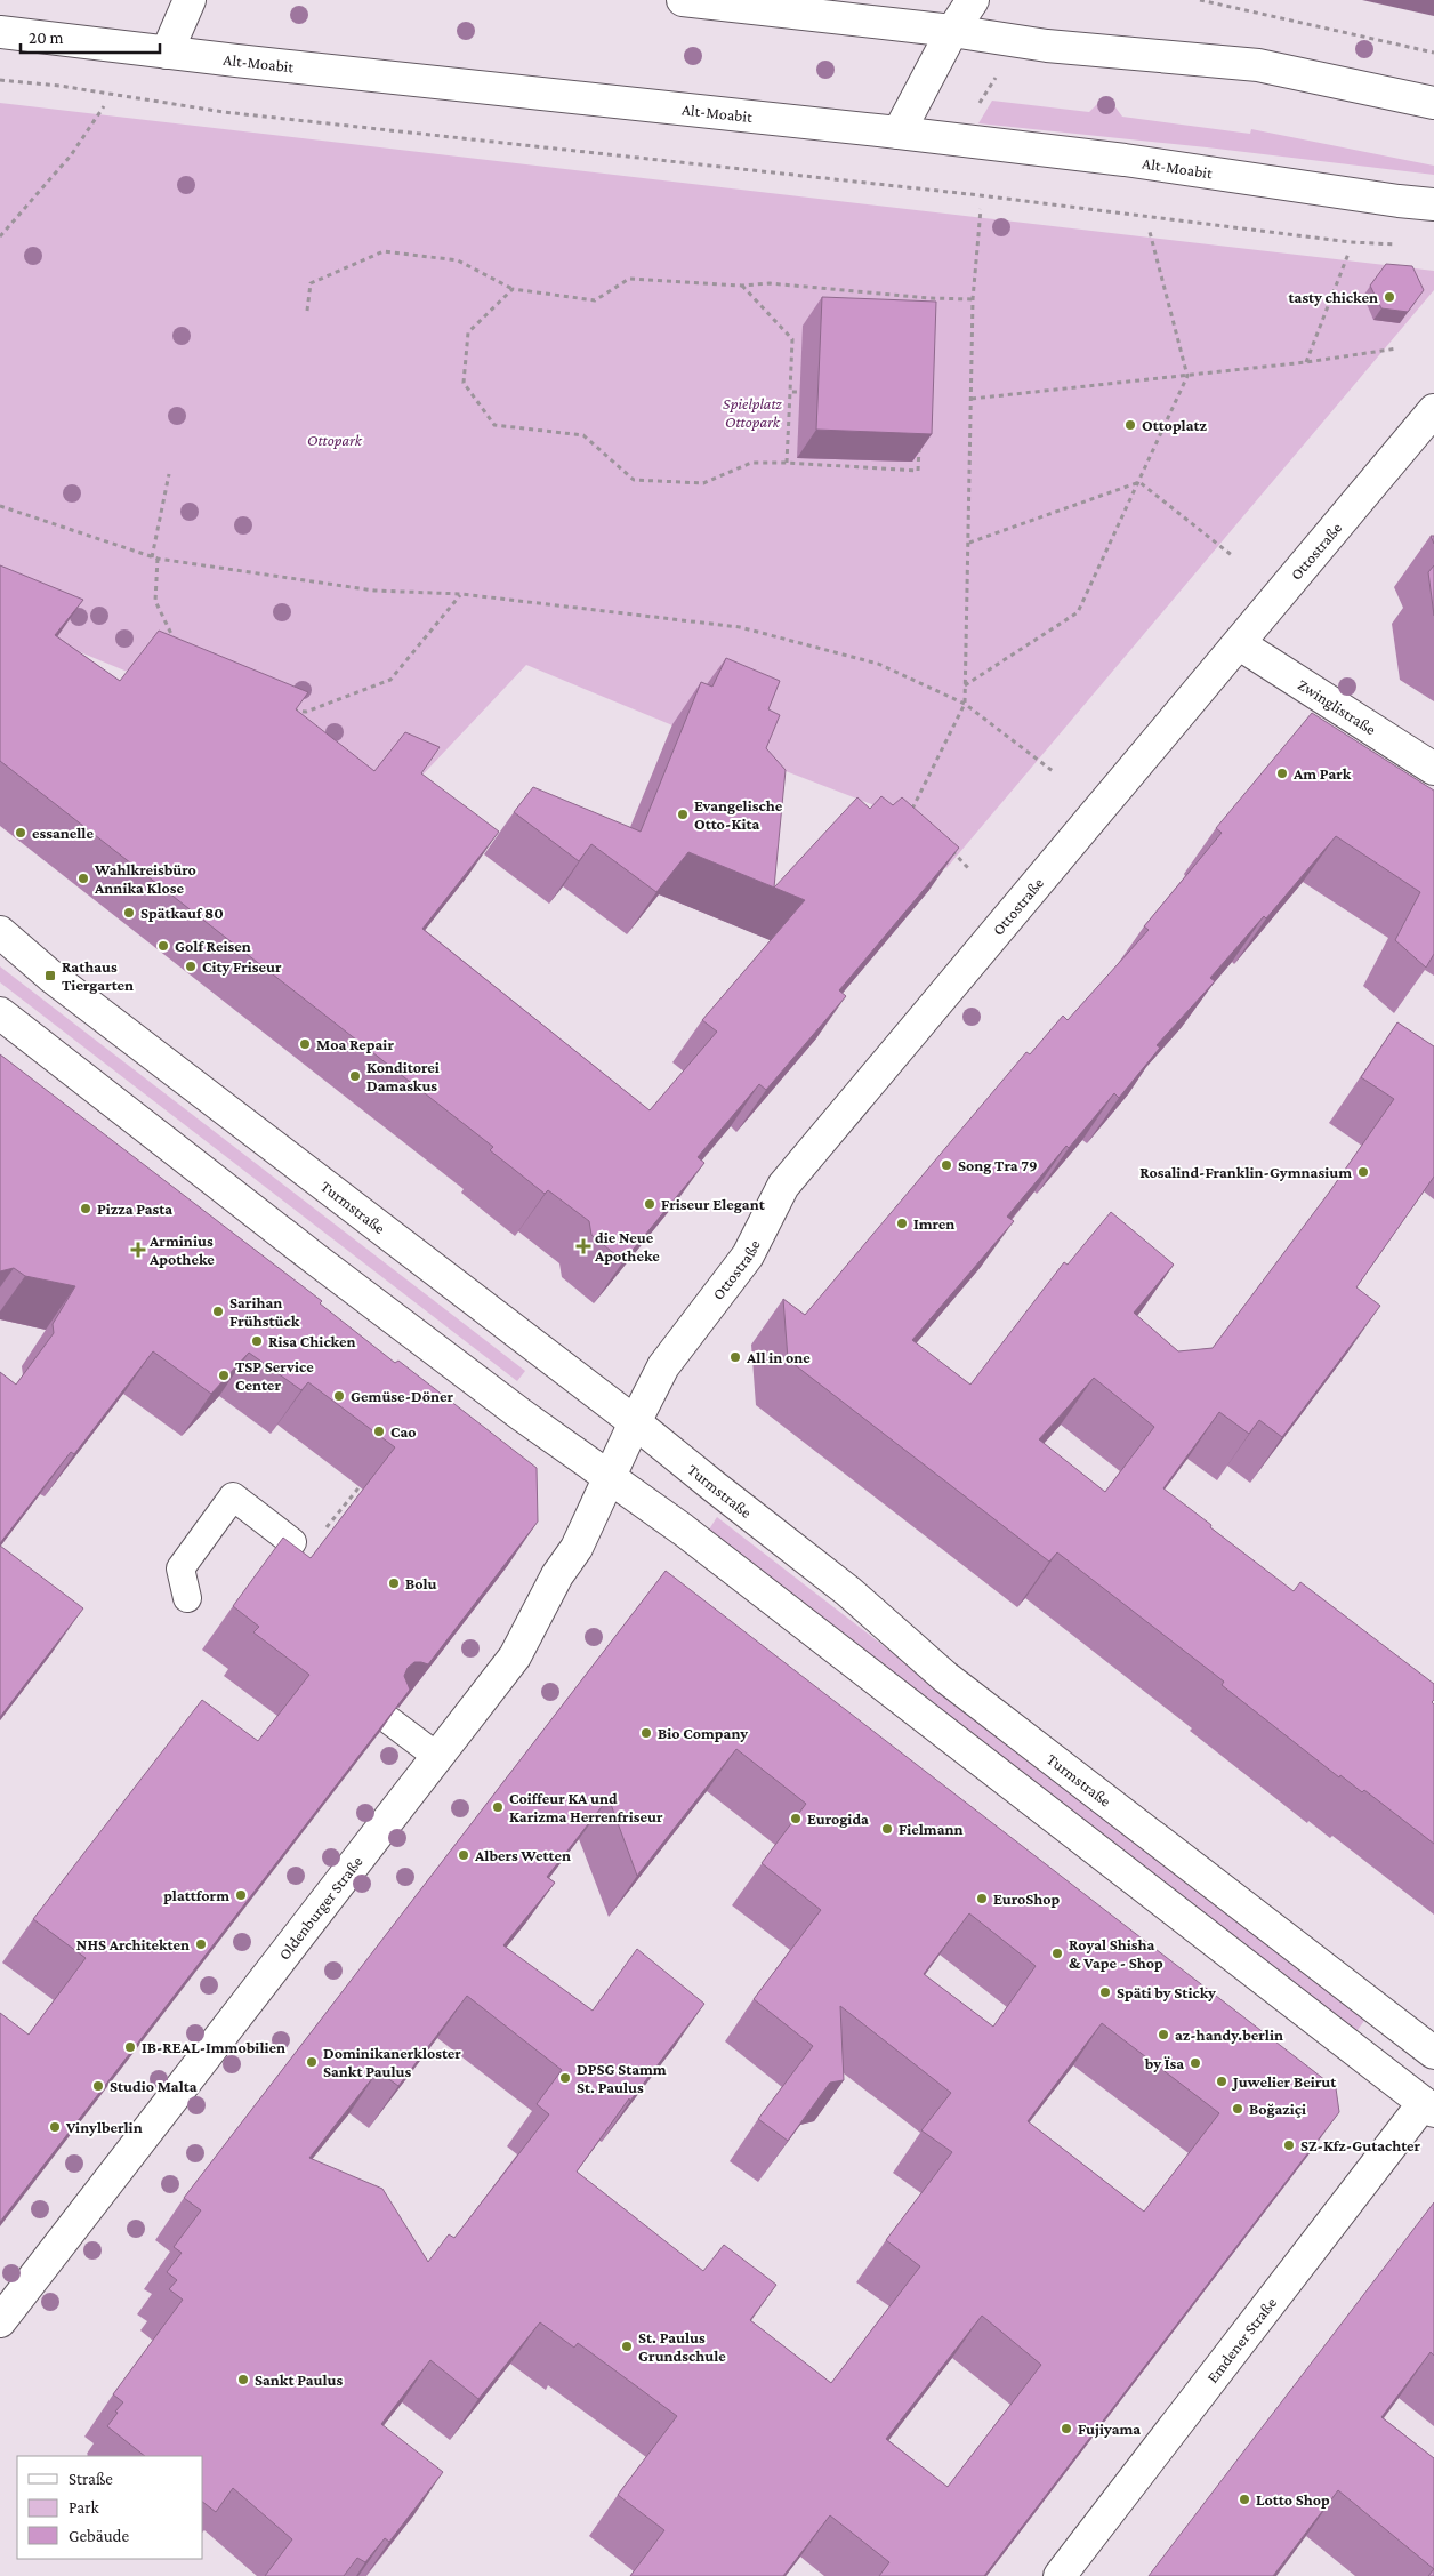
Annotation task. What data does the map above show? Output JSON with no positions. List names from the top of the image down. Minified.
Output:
{"streets":{"main road":["Alt-Moabit","Ottostraße","Zwinglistraße","Turmstraße","Oldenburger Straße","Emdener Straße"]},"crossings":[["Ottostraße","Zwinglistraße"],["Ottostraße","Turmstraße"],["Ottostraße","Oldenburger Straße"]],"parks":["Spielplatz Ottopark","Ottopark"],"places":{"other":["tasty chicken","Ottoplatz","Am Park","Evangelische Otto-Kita","essanelle","Wahlkreisbüro Annika Klose","Spätkauf 80","Golf Reisen","City Friseur","Moa Repair","Konditorei Damaskus","Song Tra 79","Rosalind-Franklin-Gymnasium","Friseur Elegant","Pizza Pasta","Imren","Sarihan Frühstück","Risa Chicken","All in one","TSP Service Center","Gemüse-Döner","Cao","Bolu","Bio Company","Coiffeur KA und Karizma Herrenfriseur","Eurogida","Fielmann","Albers Wetten","plattform","EuroShop","NHS Architekten","Royal Shisha & Vape - Shop","Späti by Sticky","az-handy.berlin","IB-REAL-Immobilien","Dominikanerkloster Sankt Paulus","by Ïsa","DPSG Stamm St. Paulus","Juwelier Beirut","Studio Malta","Boğaziçi","Vinylberlin","SZ-Kfz-Gutachter","St. Paulus Grundschule","Sankt Paulus","Fujiyama","Lotto Shop"],"transit":["Rathaus Tiergarten"],"health":["die Neue Apotheke","Arminius Apotheke"]},"legend":["Straße","Park","Gebäude"],"scale_bar":"20 m"}
